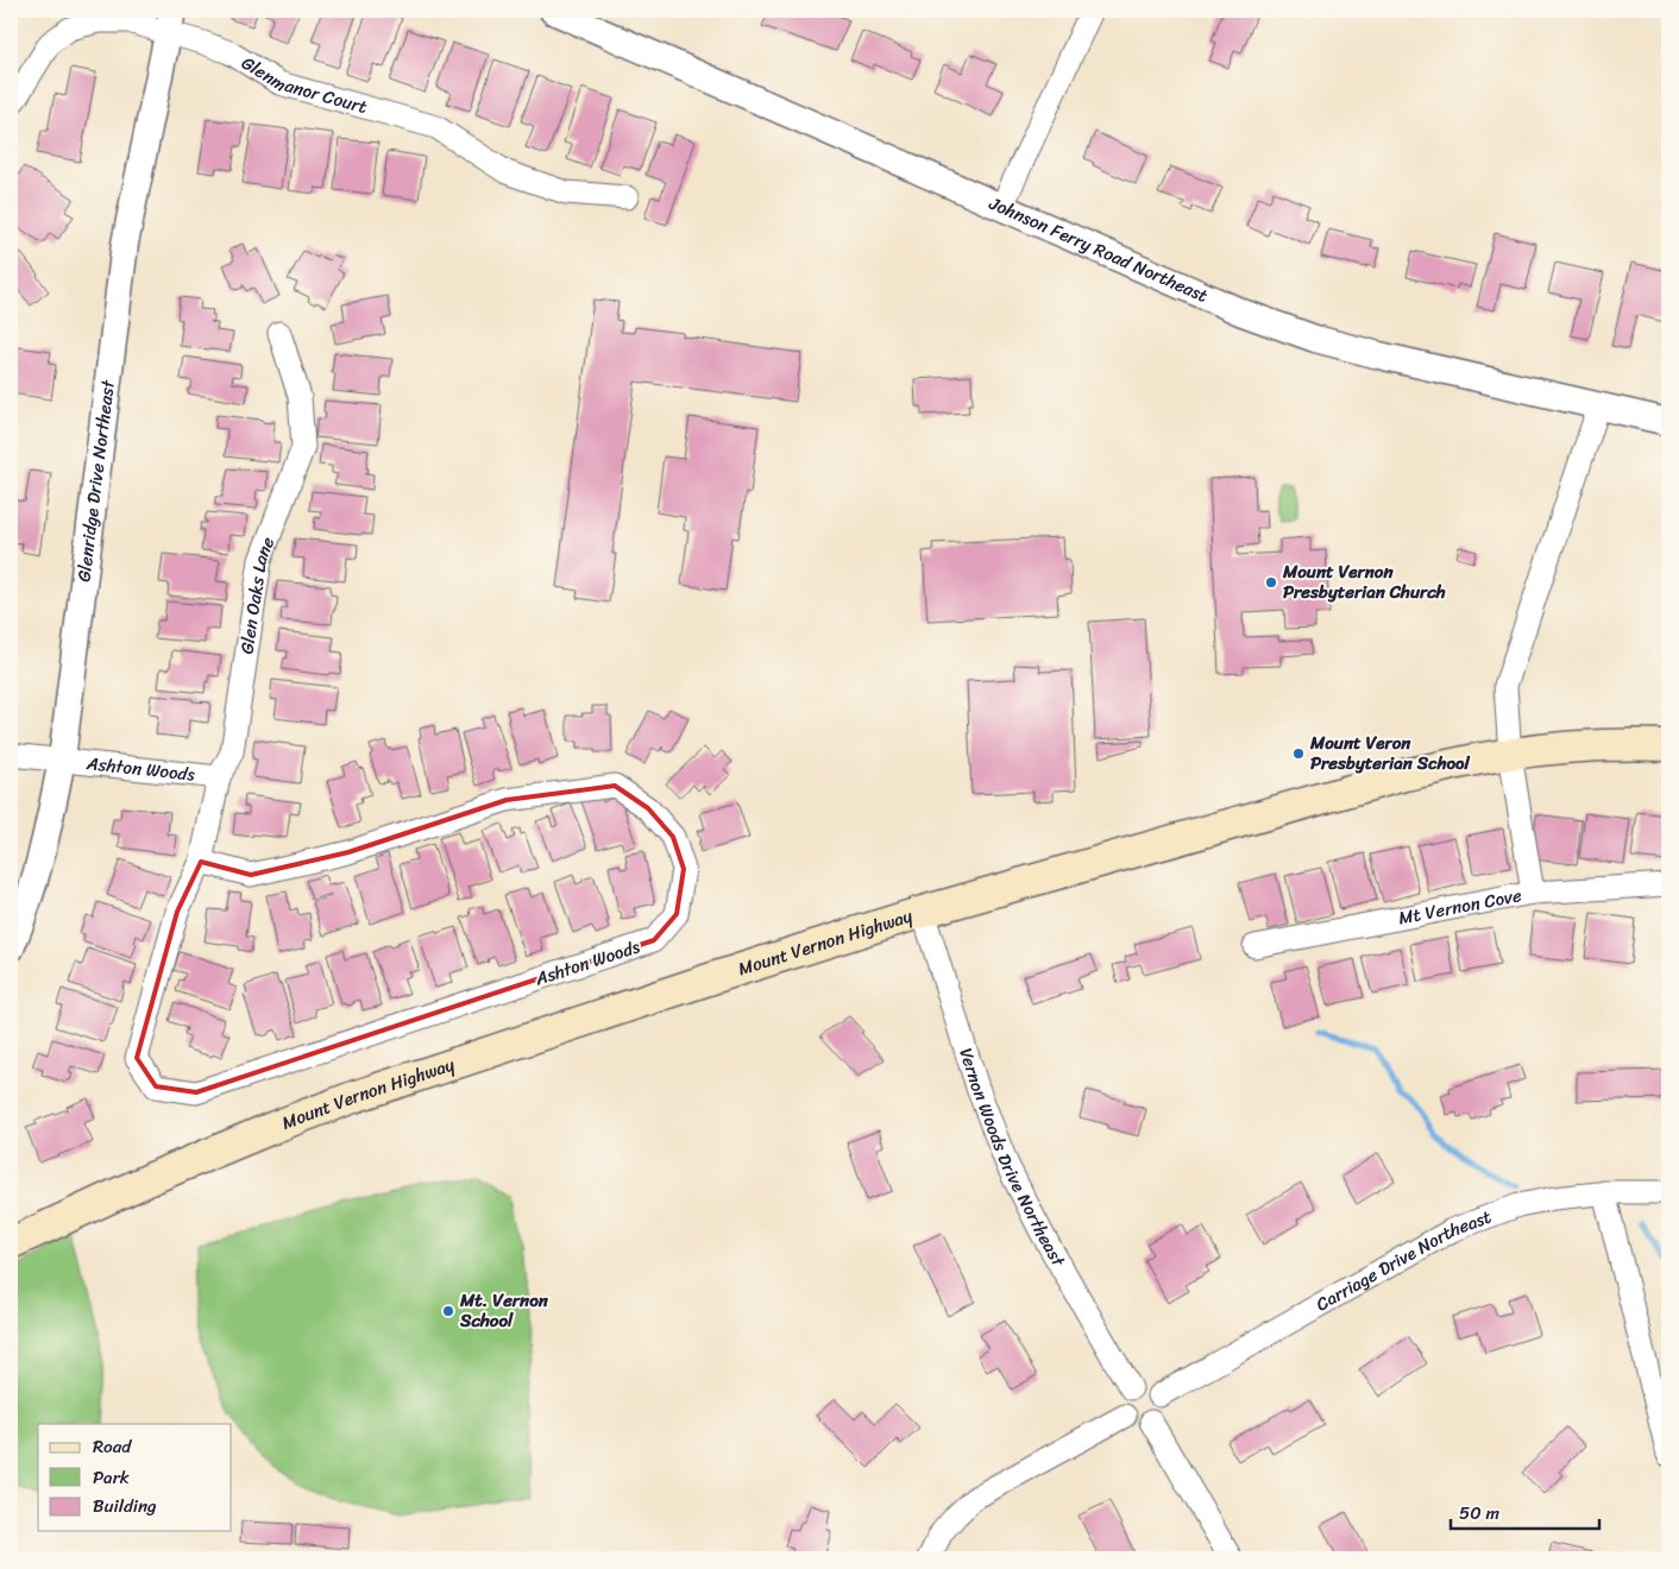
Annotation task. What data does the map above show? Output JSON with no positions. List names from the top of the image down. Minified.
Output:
{"streets":{"main road":["Mount Vernon Highway"],"street":["Glenmanor Court","Johnson Ferry Road Northeast","Glenridge Drive Northeast","Glen Oaks Lane","Ashton Woods","Mt Vernon Cove","Vernon Woods Drive Northeast","Carriage Drive Northeast"]},"crossings":[["Glenmanor Court","Glenridge Drive Northeast"],["Glenridge Drive Northeast","Ashton Woods"],["Glen Oaks Lane","Ashton Woods"],["Mount Vernon Highway","Vernon Woods Drive Northeast"],["Vernon Woods Drive Northeast","Carriage Drive Northeast"]],"places":["Mount Vernon Presbyterian Church","Mount Veron Presbyterian School","Mt. Vernon School"],"legend":["Road","Park","Building"],"scale_bar":"50 m"}
